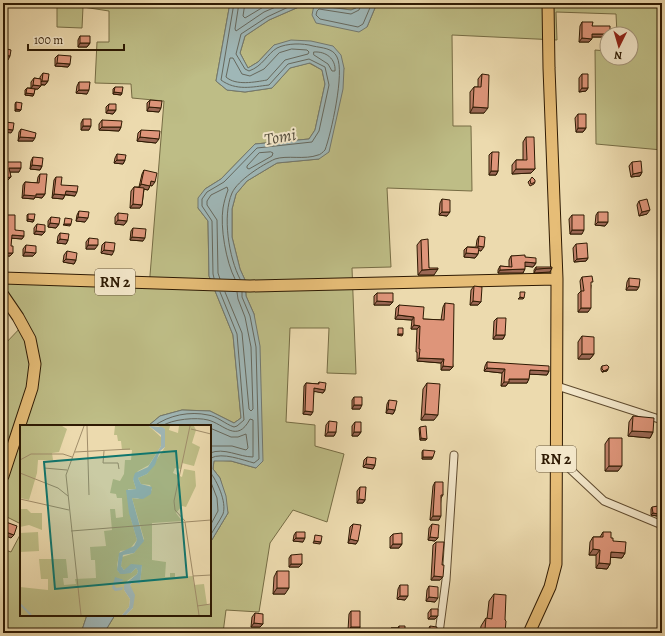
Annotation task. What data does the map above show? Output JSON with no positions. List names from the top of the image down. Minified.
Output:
{"streets":{"main road":["RN 2"]},"water":["Tomi"],"scale_bar":"100 m","north":"bottom"}
